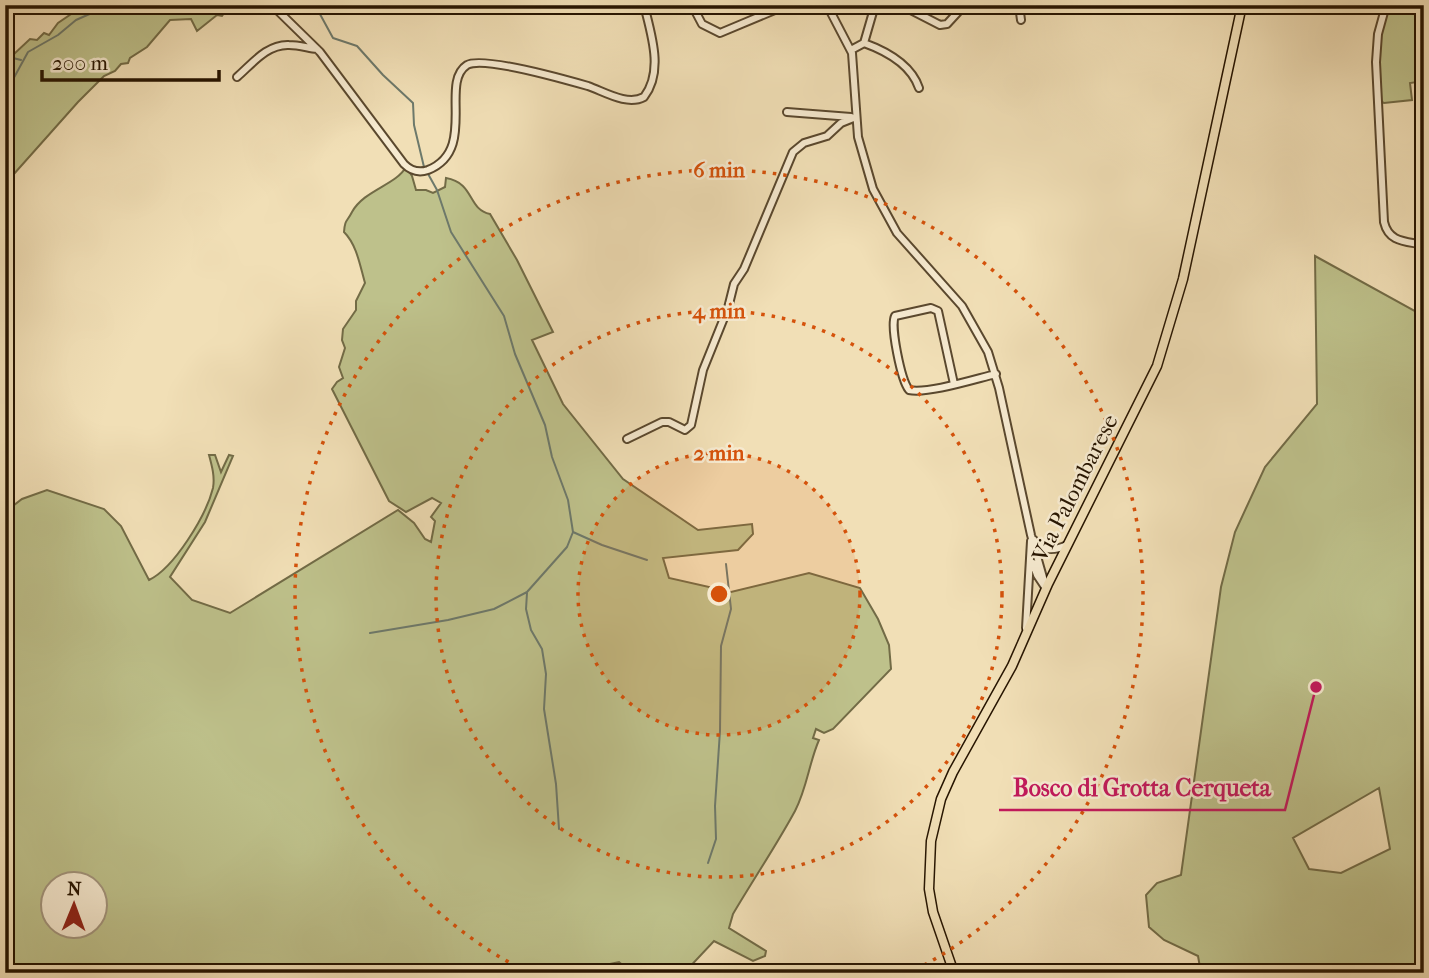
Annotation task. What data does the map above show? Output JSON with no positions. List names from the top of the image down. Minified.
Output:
{"streets":{"main road":["Via Palombarese"]},"places":["Bosco di Grotta Cerqueta"],"scale_bar":"200 m","north":"top","rings":["6 min","4 min","2 min"]}
